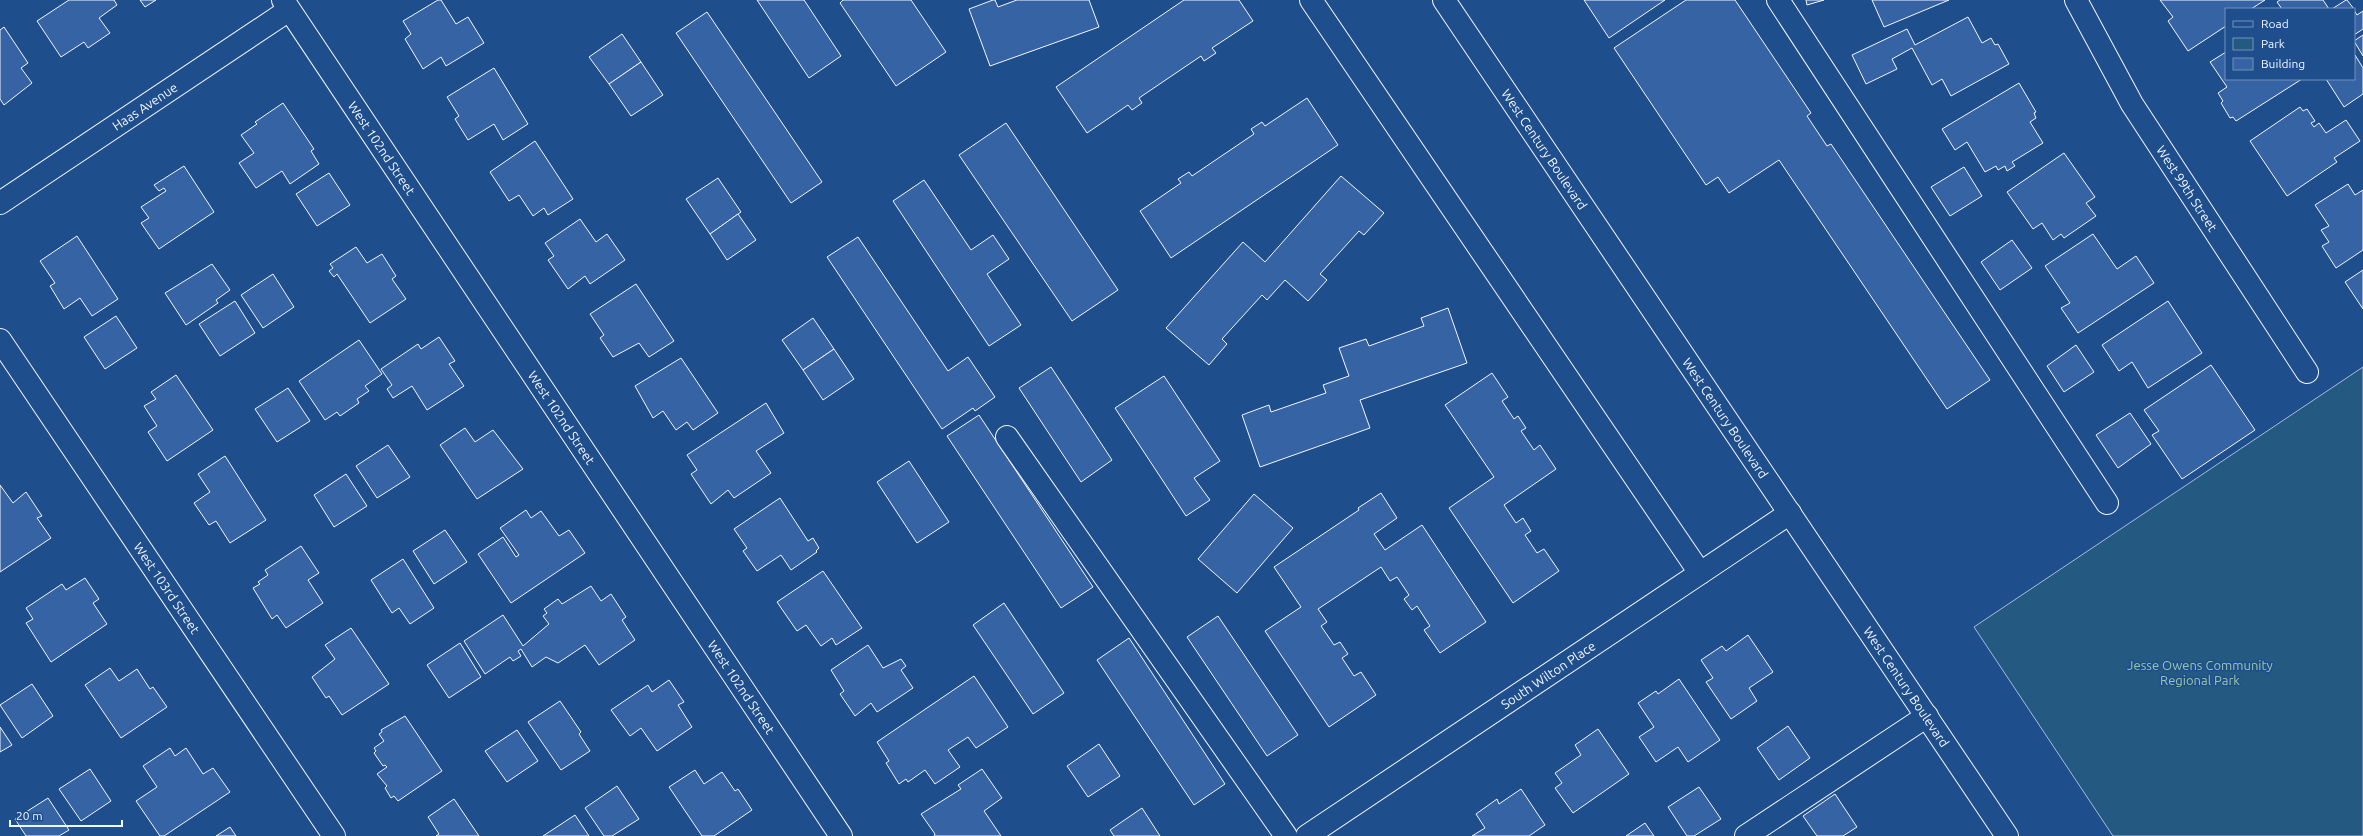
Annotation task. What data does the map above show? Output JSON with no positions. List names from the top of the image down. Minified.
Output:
{"streets":{"street":["Haas Avenue","West 102nd Street","West Century Boulevard","West 99th Street","West 103rd Street","South Wilton Place"]},"crossings":[["Haas Avenue","West 102nd Street"],["West Century Boulevard","South Wilton Place"]],"parks":["Jesse Owens Community Regional Park"],"legend":["Road","Park","Building"],"scale_bar":"20 m"}
